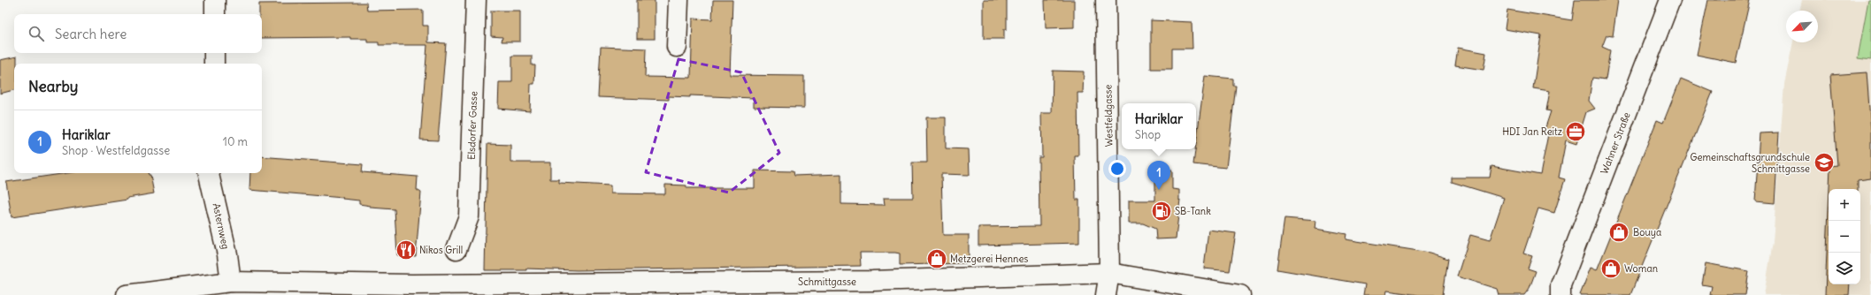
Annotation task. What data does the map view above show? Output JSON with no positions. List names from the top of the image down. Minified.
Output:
{"streets":{"main road":["Westfeldgasse","Elsdorfer Gasse","Wahner Straße","Asternweg","Schmittgasse"]},"crossings":[["Westfeldgasse","Schmittgasse"],["Asternweg","Schmittgasse"]],"places":{"office":["HDI Jan Reitz"],"school or university":["Gemeinschaftsgrundschule Schmittgasse"],"fuel station":["SB-Tank"],"shop":["Bouya","Metzgerei Hennes","Woman"],"restaurant":["Nikos Grill"]},"north":"bottom left","page":{"search":"Search here","heading":"Nearby","popup":["Hariklar","Shop"],"list":[{"mark":"1","name":"Hariklar","note":"Shop · Westfeldgasse","value":"10 m"}],"pins":"1","map_buttons":["+","−"]}}
